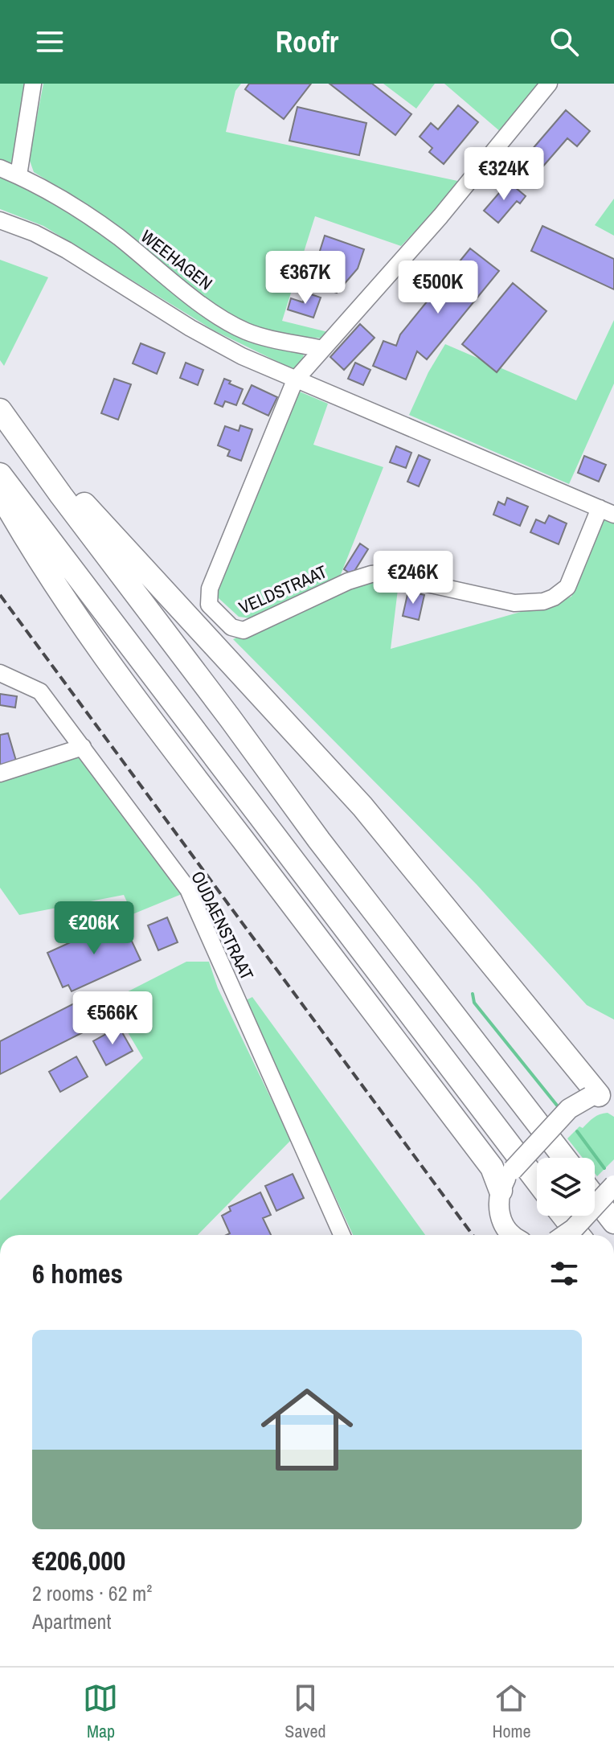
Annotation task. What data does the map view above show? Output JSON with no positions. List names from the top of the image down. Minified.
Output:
{"streets":{"street":["WEEHAGEN","VELDSTRAAT","OUDAENSTRAAT"]},"page":{"header":"Roofr","price":["€324K","€367K","€500K","€246K","€206K","€566K"],"heading":"6 homes","list":[{"name":"€206,000","note":"2 rooms · 62 m² · Apartment"}],"tabs":["Map","Saved","Home"]}}
